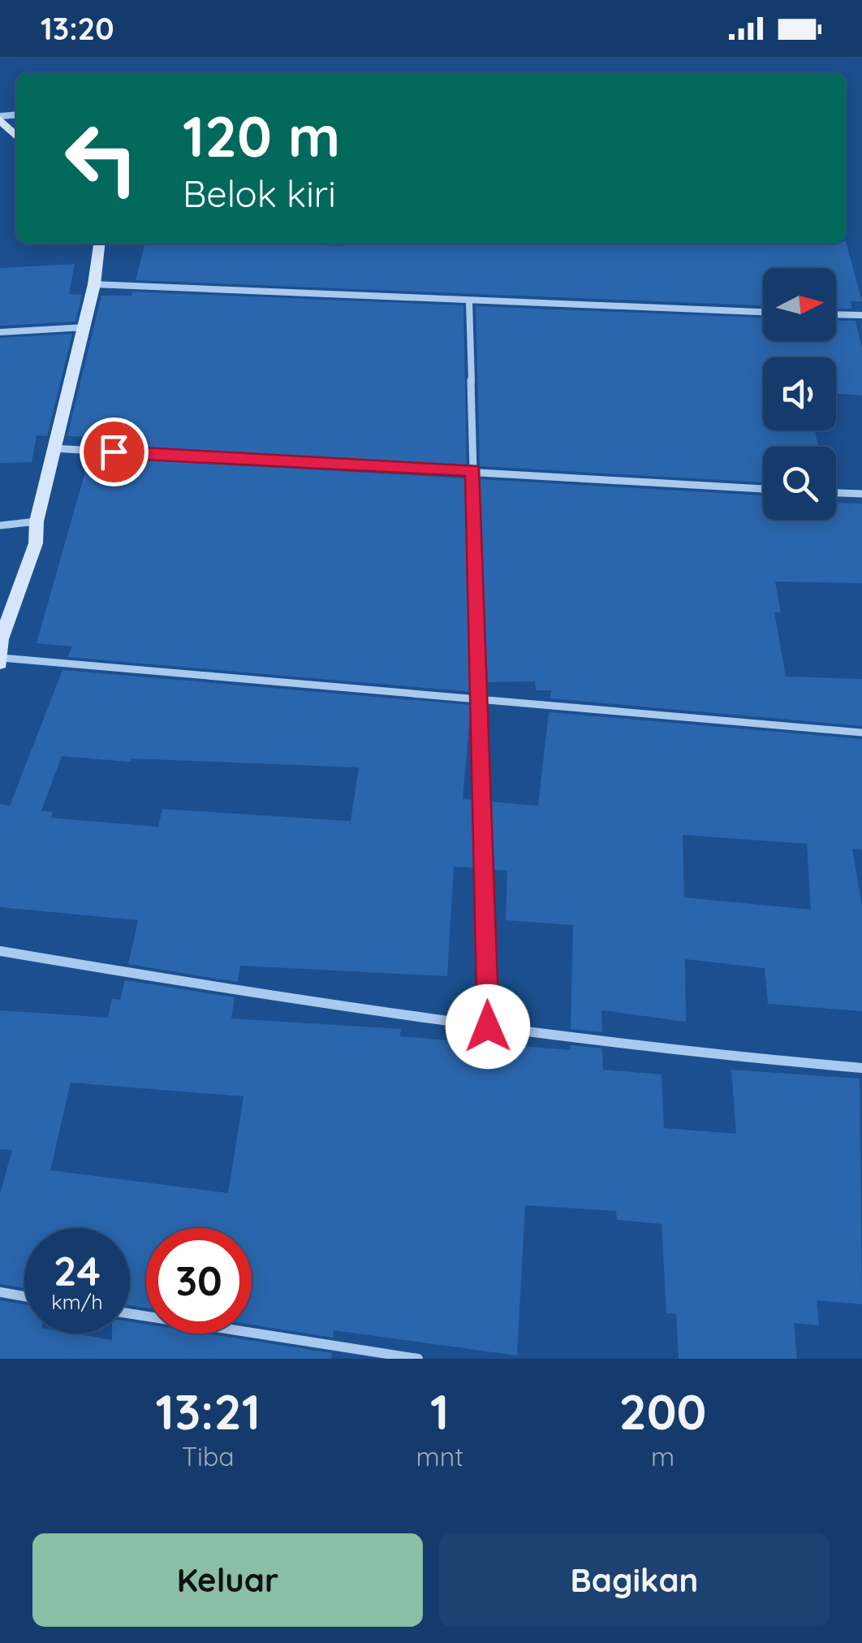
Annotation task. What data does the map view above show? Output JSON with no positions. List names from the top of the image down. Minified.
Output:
{"north":"right","page":{"status":"13:20","turn":["120 m","Belok kiri"],"speed":"24 km/h","limit":"30","eta":["13:21","Tiba","1","mnt","200","m"],"buttons":["Keluar","Bagikan"]}}
